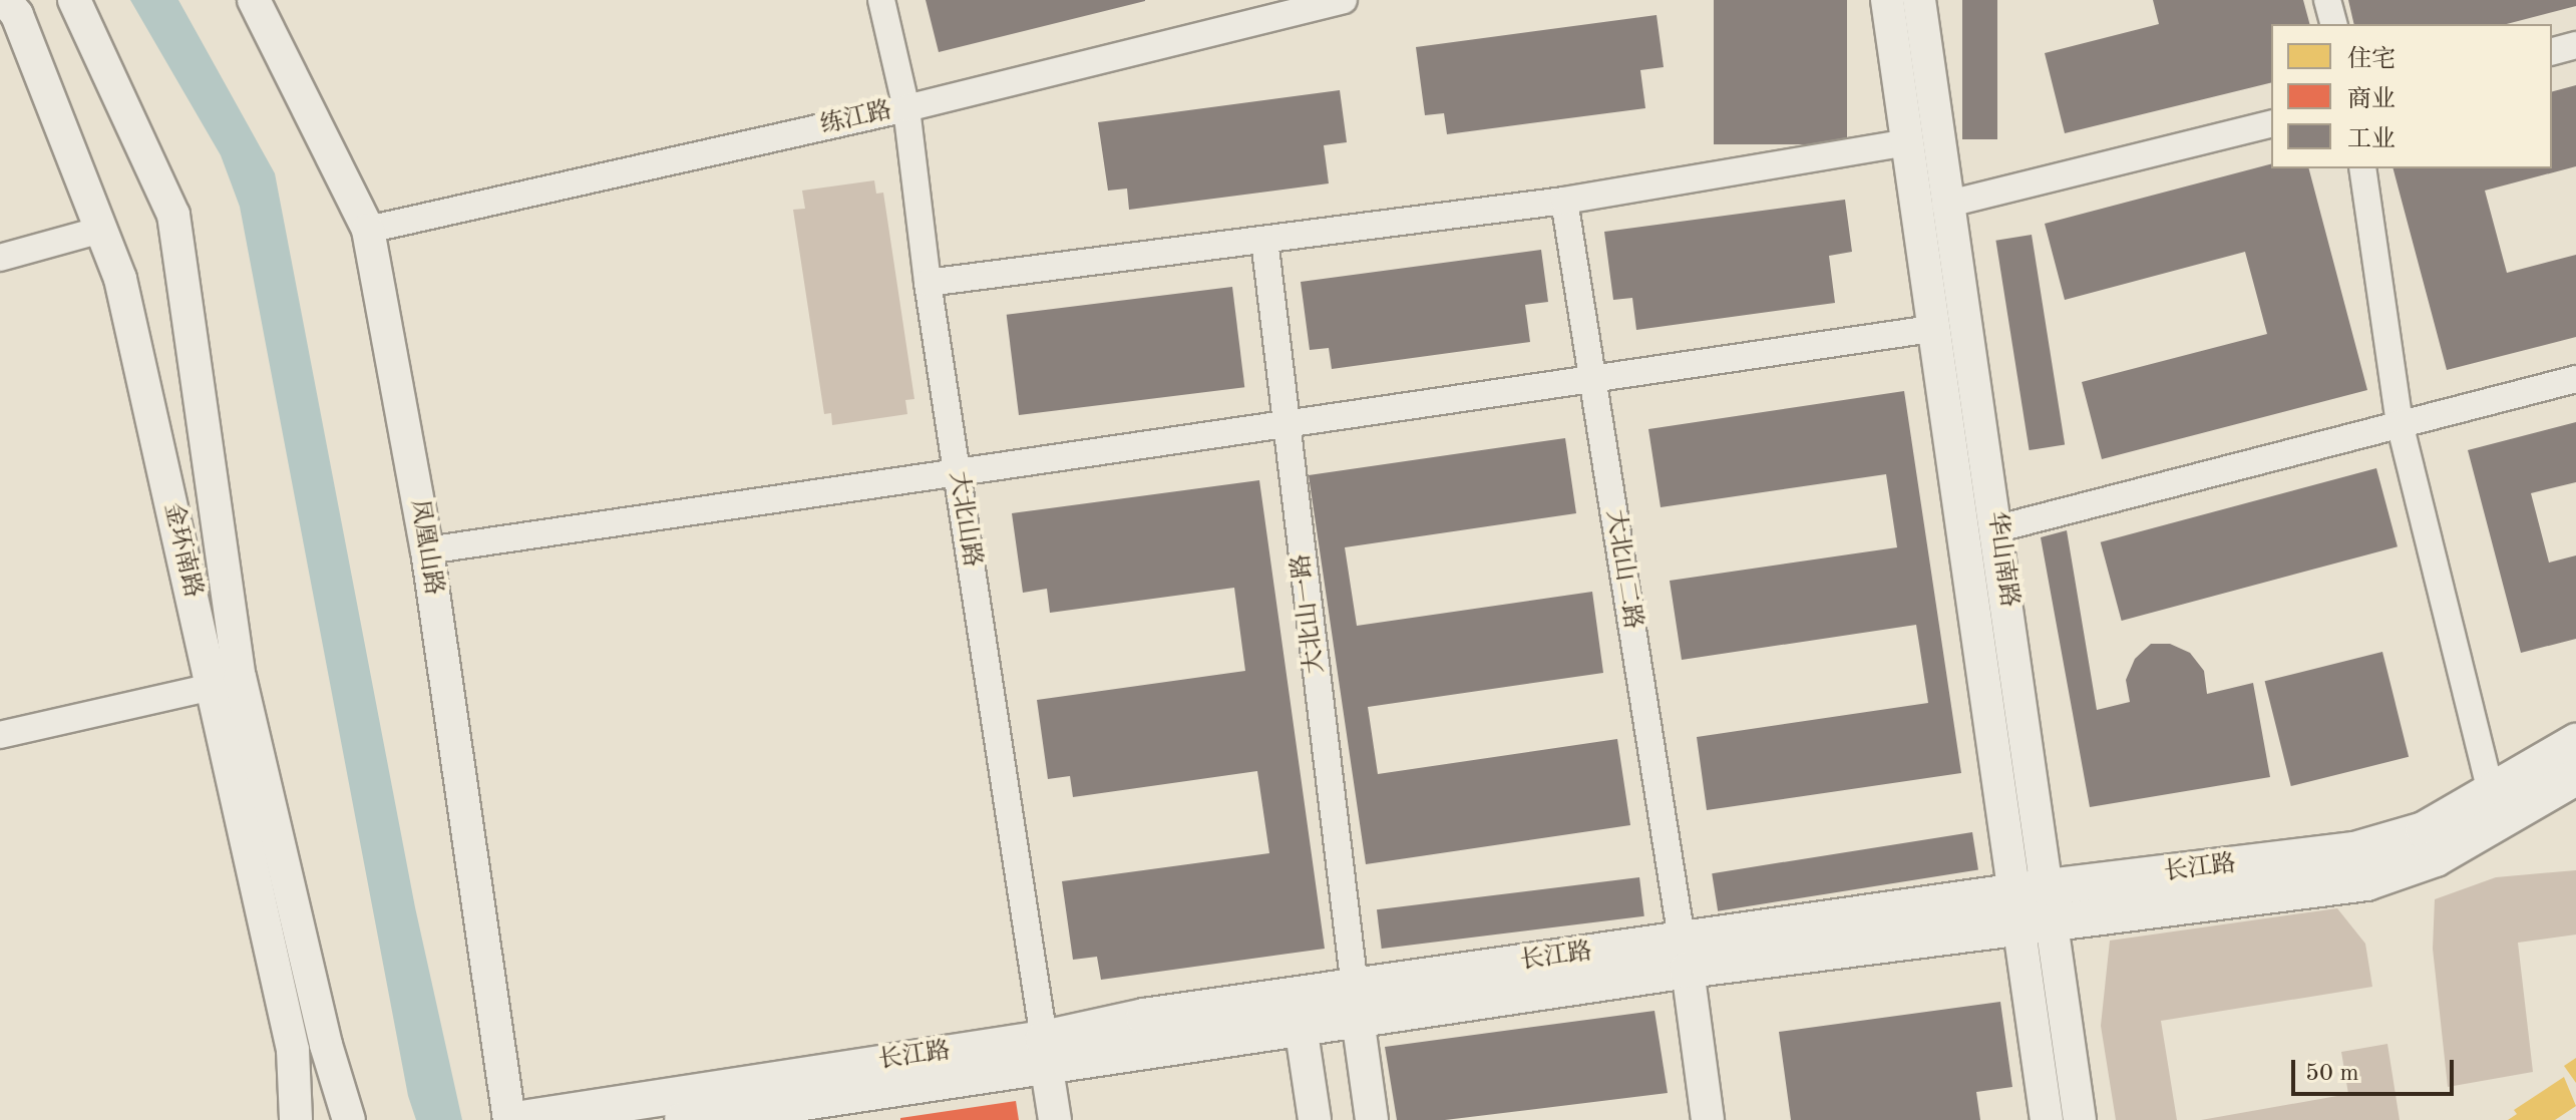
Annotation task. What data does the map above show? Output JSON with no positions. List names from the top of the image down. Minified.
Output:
{"streets":{"main road":["长江路"],"street":["练江路","大北山路","凤凰山路","金环南路","华山南路","大北山二路","大北山一路"]},"crossings":[["练江路","大北山路"],["练江路","凤凰山路"],["大北山路","长江路"],["华山南路","长江路"],["大北山二路","长江路"],["大北山一路","长江路"]],"legend":["住宅","商业","工业"],"scale_bar":"50 m"}
